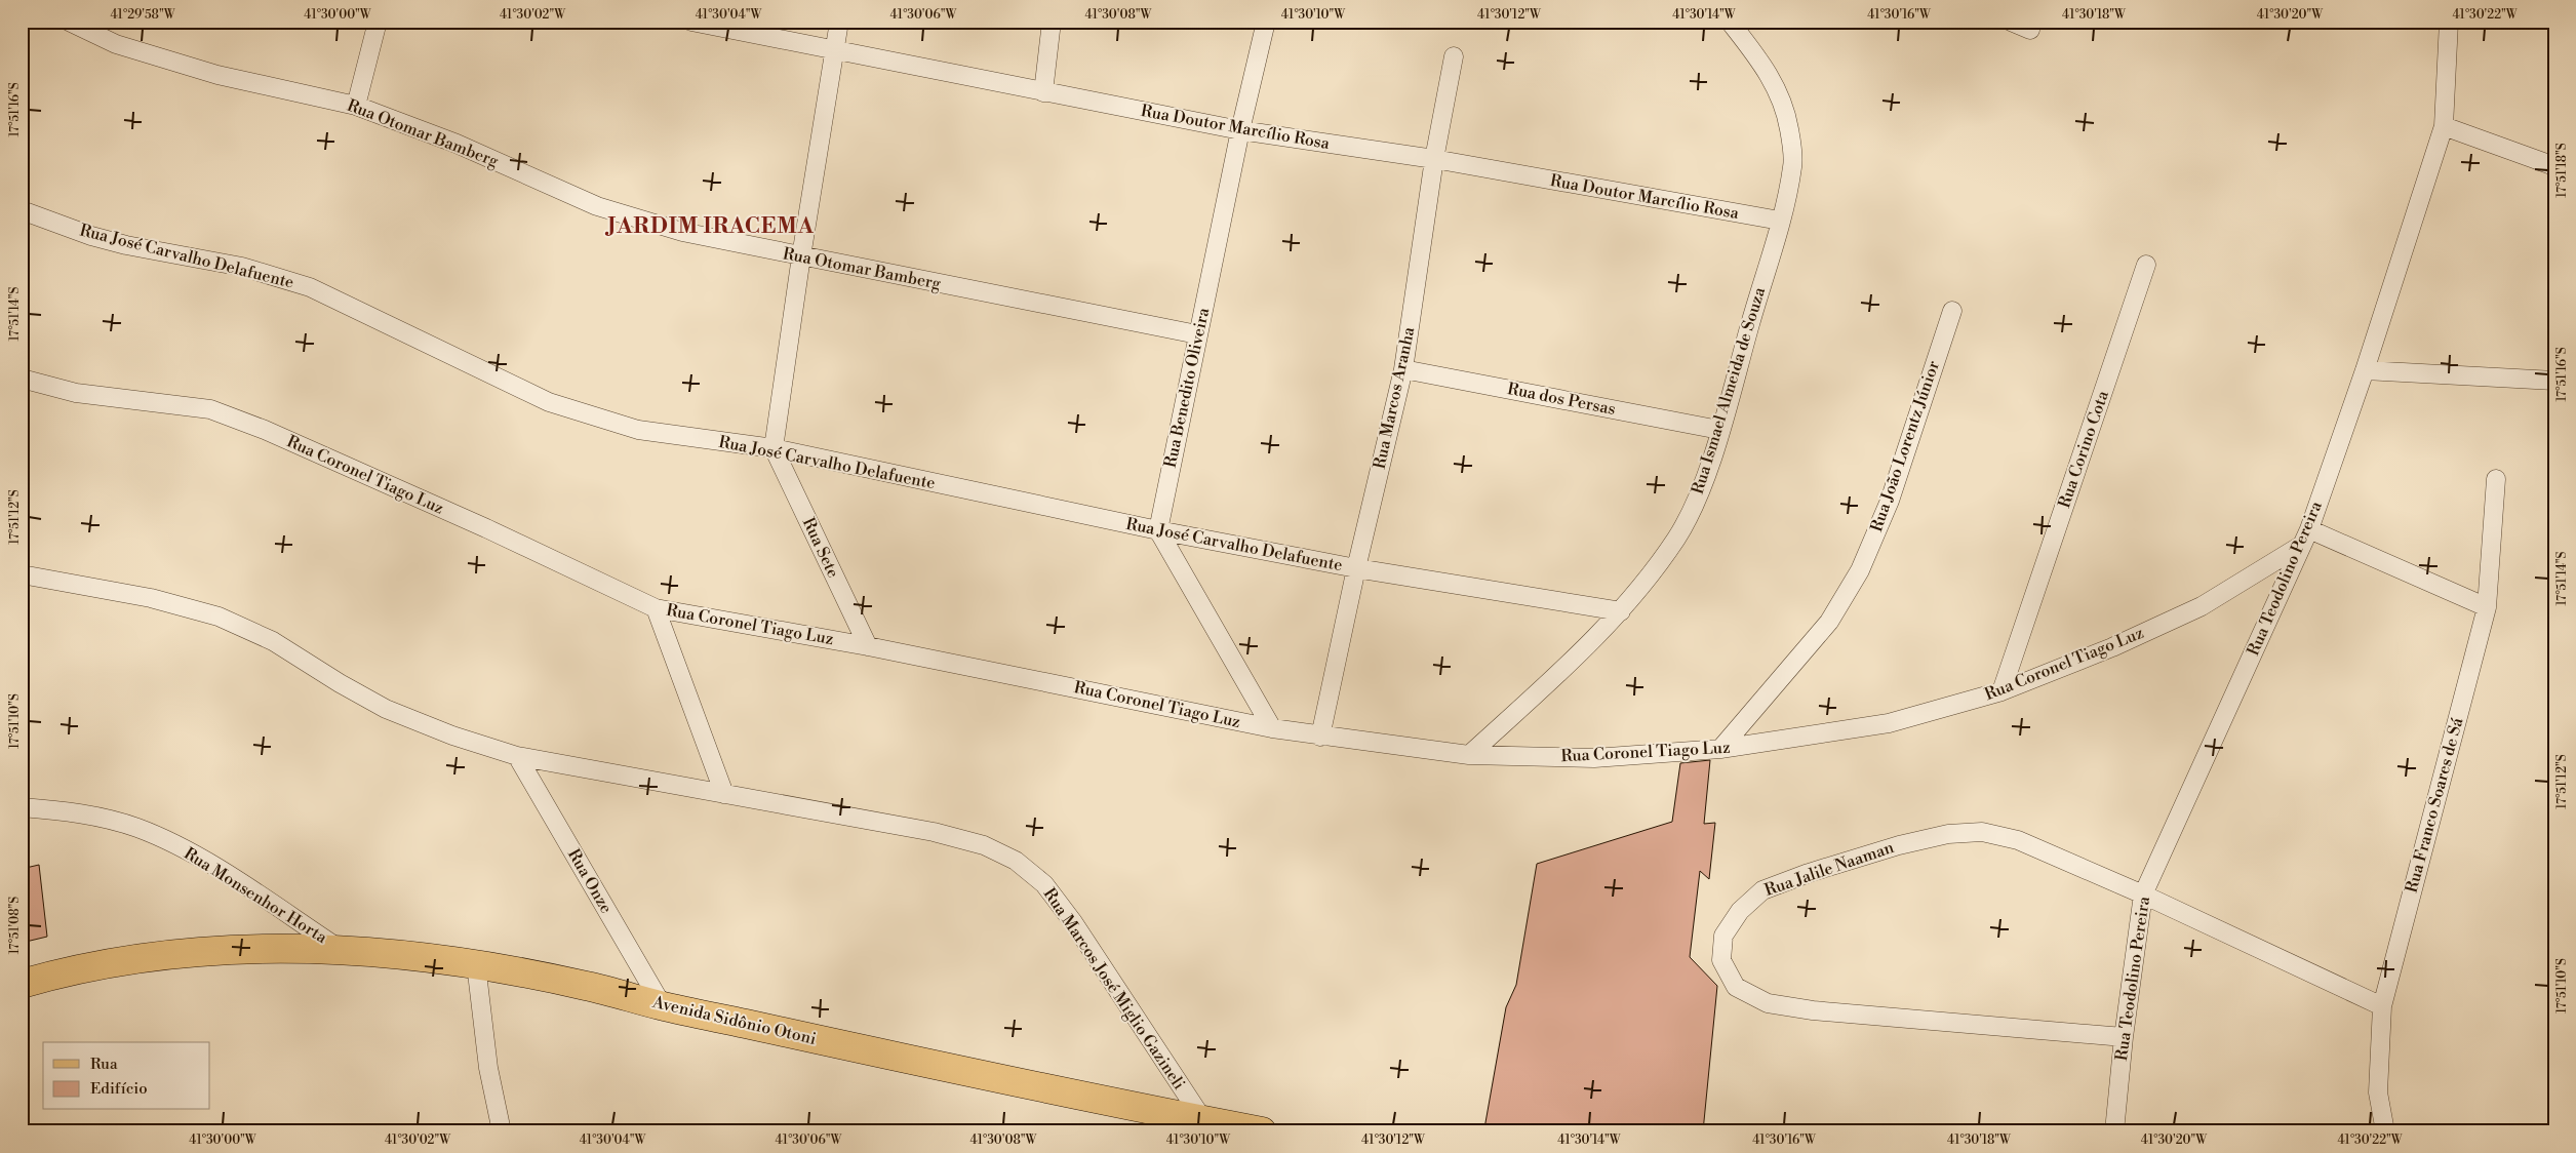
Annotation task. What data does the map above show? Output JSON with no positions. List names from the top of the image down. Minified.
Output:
{"streets":{"main road":["Avenida Sidônio Otoni"],"street":["Rua Doutor Marcílio Rosa","Rua Otomar Bamberg","Rua José Carvalho Delafuente","Rua Benedito Oliveira","Rua Ismael Almeida de Souza","Rua Marcos Aranha","Rua dos Persas","Rua João Lorentz Júnior","Rua Corino Cota","Rua Coronel Tiago Luz","Rua Sete","Rua Teodolino Pereira","Rua Franco Soares de Sá","Rua Jalile Naaman","Rua Onze","Rua Monsenhor Horta","Rua Marcos José Miglio Gazineli"]},"crossings":[["Rua Doutor Marcílio Rosa","Rua Benedito Oliveira"],["Rua Doutor Marcílio Rosa","Rua Ismael Almeida de Souza"],["Rua Doutor Marcílio Rosa","Rua Marcos Aranha"],["Rua Otomar Bamberg","Rua Benedito Oliveira"],["Rua José Carvalho Delafuente","Rua Benedito Oliveira"],["Rua José Carvalho Delafuente","Rua Ismael Almeida de Souza"],["Rua José Carvalho Delafuente","Rua Marcos Aranha"],["Rua José Carvalho Delafuente","Rua Sete"],["Rua Ismael Almeida de Souza","Rua dos Persas"],["Rua Ismael Almeida de Souza","Rua Coronel Tiago Luz"],["Rua Marcos Aranha","Rua dos Persas"],["Rua Marcos Aranha","Rua Coronel Tiago Luz"],["Rua João Lorentz Júnior","Rua Coronel Tiago Luz"],["Rua Corino Cota","Rua Coronel Tiago Luz"],["Rua Coronel Tiago Luz","Rua Sete"],["Rua Coronel Tiago Luz","Rua Teodolino Pereira"],["Rua Teodolino Pereira","Rua Jalile Naaman"],["Rua Franco Soares de Sá","Rua Jalile Naaman"],["Rua Onze","Rua Marcos José Miglio Gazineli"],["Rua Onze","Avenida Sidônio Otoni"],["Rua Monsenhor Horta","Avenida Sidônio Otoni"],["Rua Marcos José Miglio Gazineli","Avenida Sidônio Otoni"]],"districts":["JARDIM IRACEMA"],"legend":["Rua","Edifício"],"coordinates":["41°29'58\"W","41°30'00\"W","41°30'02\"W","41°30'04\"W","41°30'06\"W","41°30'08\"W","41°30'10\"W","41°30'12\"W","41°30'14\"W","41°30'16\"W","41°30'18\"W","41°30'20\"W","41°30'22\"W","17°51'16\"S","17°51'18\"S","17°51'14\"S","17°51'12\"S","17°51'10\"S","17°51'08\"S"]}
